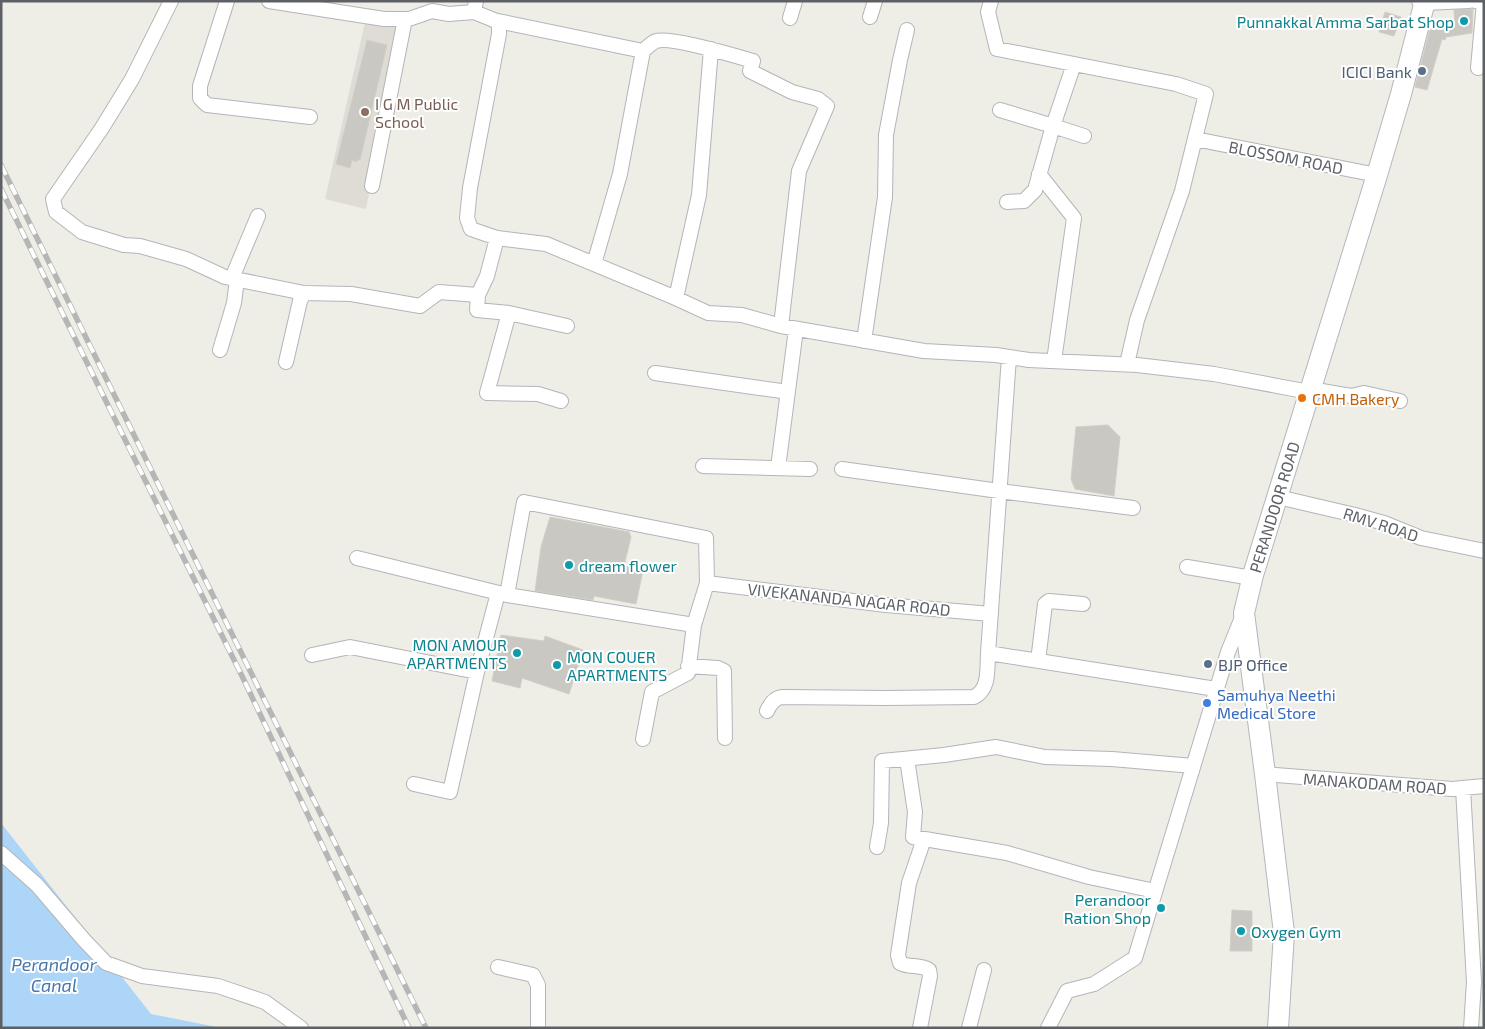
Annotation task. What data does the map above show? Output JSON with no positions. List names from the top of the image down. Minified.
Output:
{"streets":{"main road":["PERANDOOR ROAD"],"street":["BLOSSOM ROAD","RMV ROAD","VIVEKANANDA NAGAR ROAD","MANAKODAM ROAD"]},"crossings":[["BLOSSOM ROAD","PERANDOOR ROAD"],["PERANDOOR ROAD","RMV ROAD"],["PERANDOOR ROAD","MANAKODAM ROAD"]],"water":["Perandoor Canal"],"places":["Punnakkal Amma Sarbat Shop","ICICI Bank","I G M Public School","CMH Bakery","dream flower","MON AMOUR APARTMENTS","BJP Office","MON COUER APARTMENTS","Samuhya Neethi Medical Store","Perandoor Ration Shop","Oxygen Gym"]}
